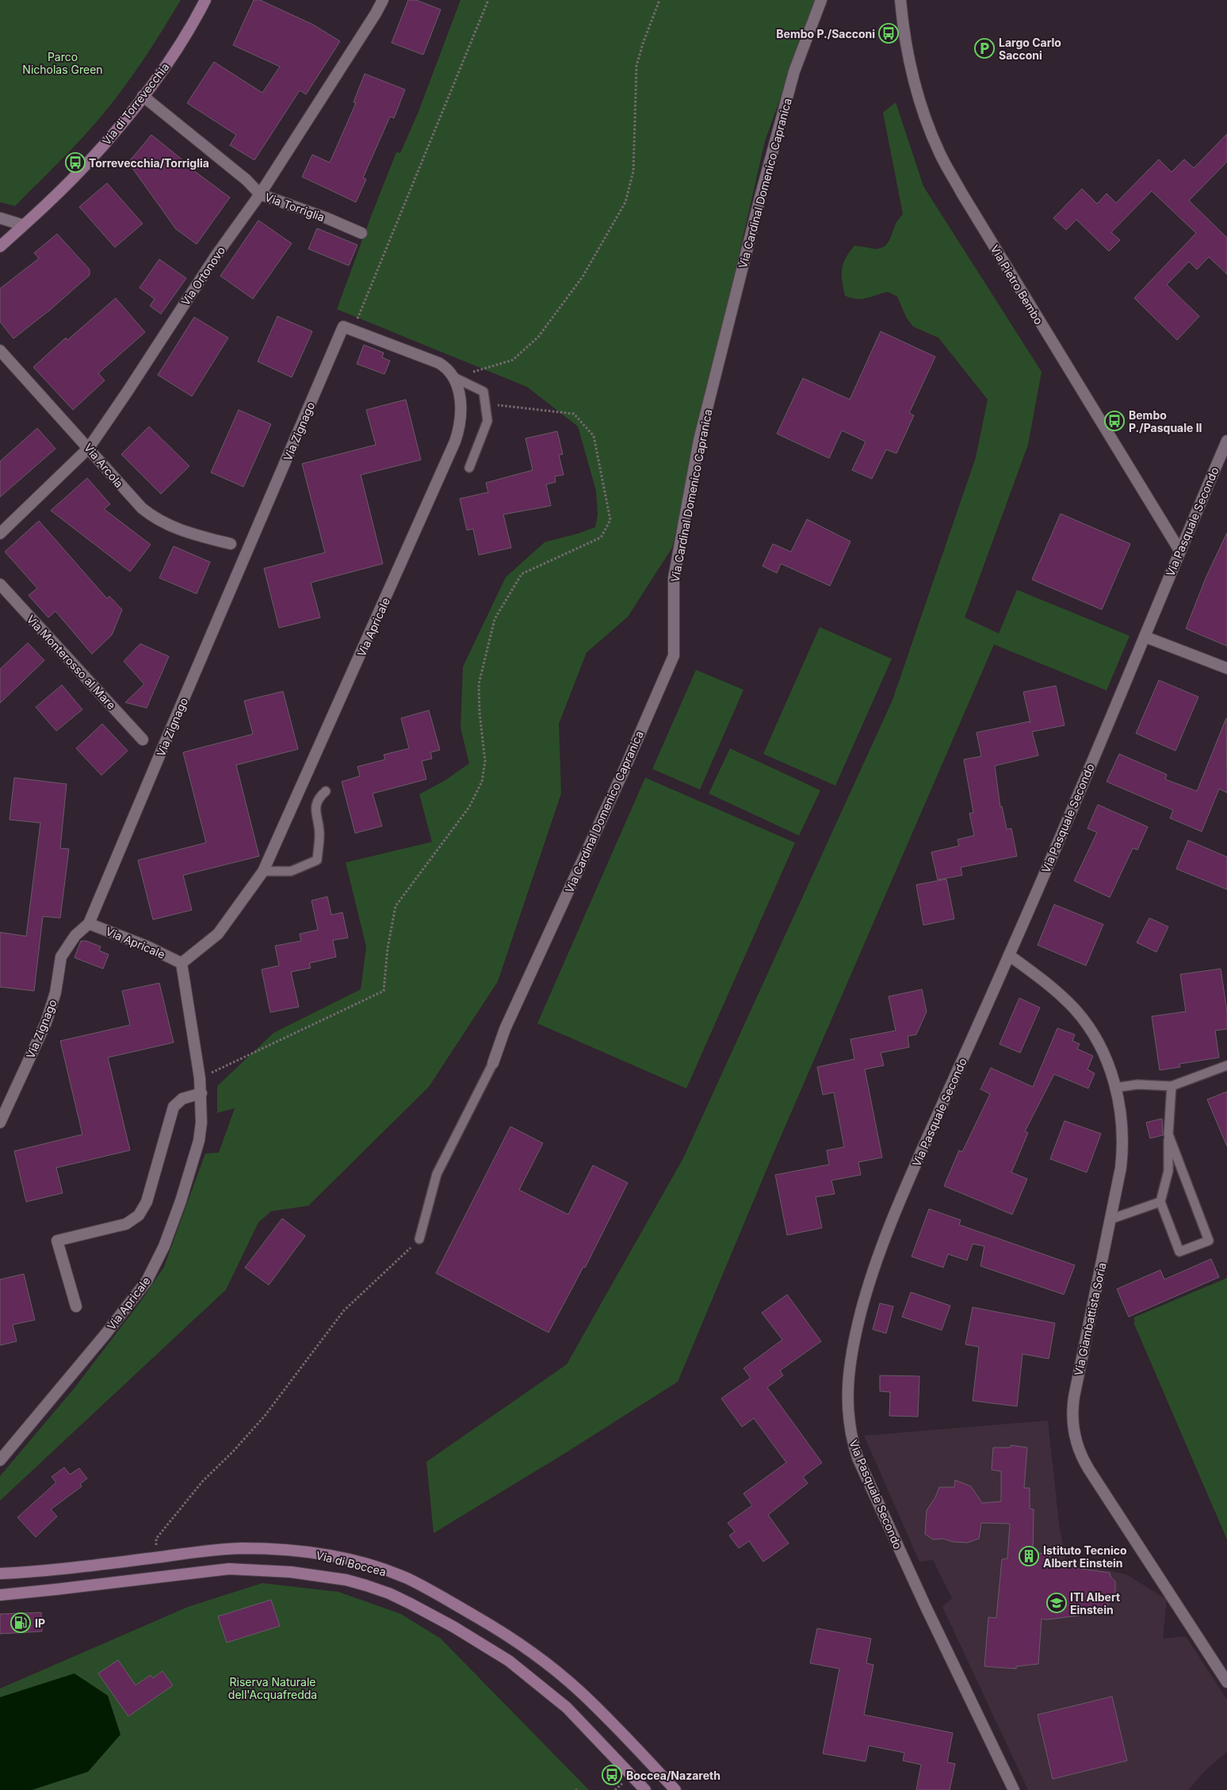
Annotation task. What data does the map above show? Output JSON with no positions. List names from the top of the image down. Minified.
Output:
{"streets":{"main road":["Via di Torrevecchia","Via di Boccea"],"street":["Via Cardinal Domenico Capranica","Via Torriglia","Via Ortonovo","Via Pietro Bembo","Via Zignago","Via Arcola","Via Pasquale Secondo","Via Apricale","Via Monterosso al Mare","Via Giambattista Soria"]},"crossings":[["Via di Torrevecchia","Via Torriglia"],["Via Torriglia","Via Ortonovo"],["Via Ortonovo","Via Arcola"],["Via Pietro Bembo","Via Pasquale Secondo"],["Via Zignago","Via Apricale"],["Via Pasquale Secondo","Via Giambattista Soria"]],"parks":["Parco Nicholas Green","Riserva Naturale dell'Acquafredda"],"places":{"bus stop":["Bembo P./Sacconi","Torrevecchia/Torriglia","Bembo P./Pasquale II","Boccea/Nazareth"],"parking":["Largo Carlo Sacconi"],"building":["Istituto Tecnico Albert Einstein"],"school or university":["ITI Albert Einstein"],"fuel station":["IP"]}}
